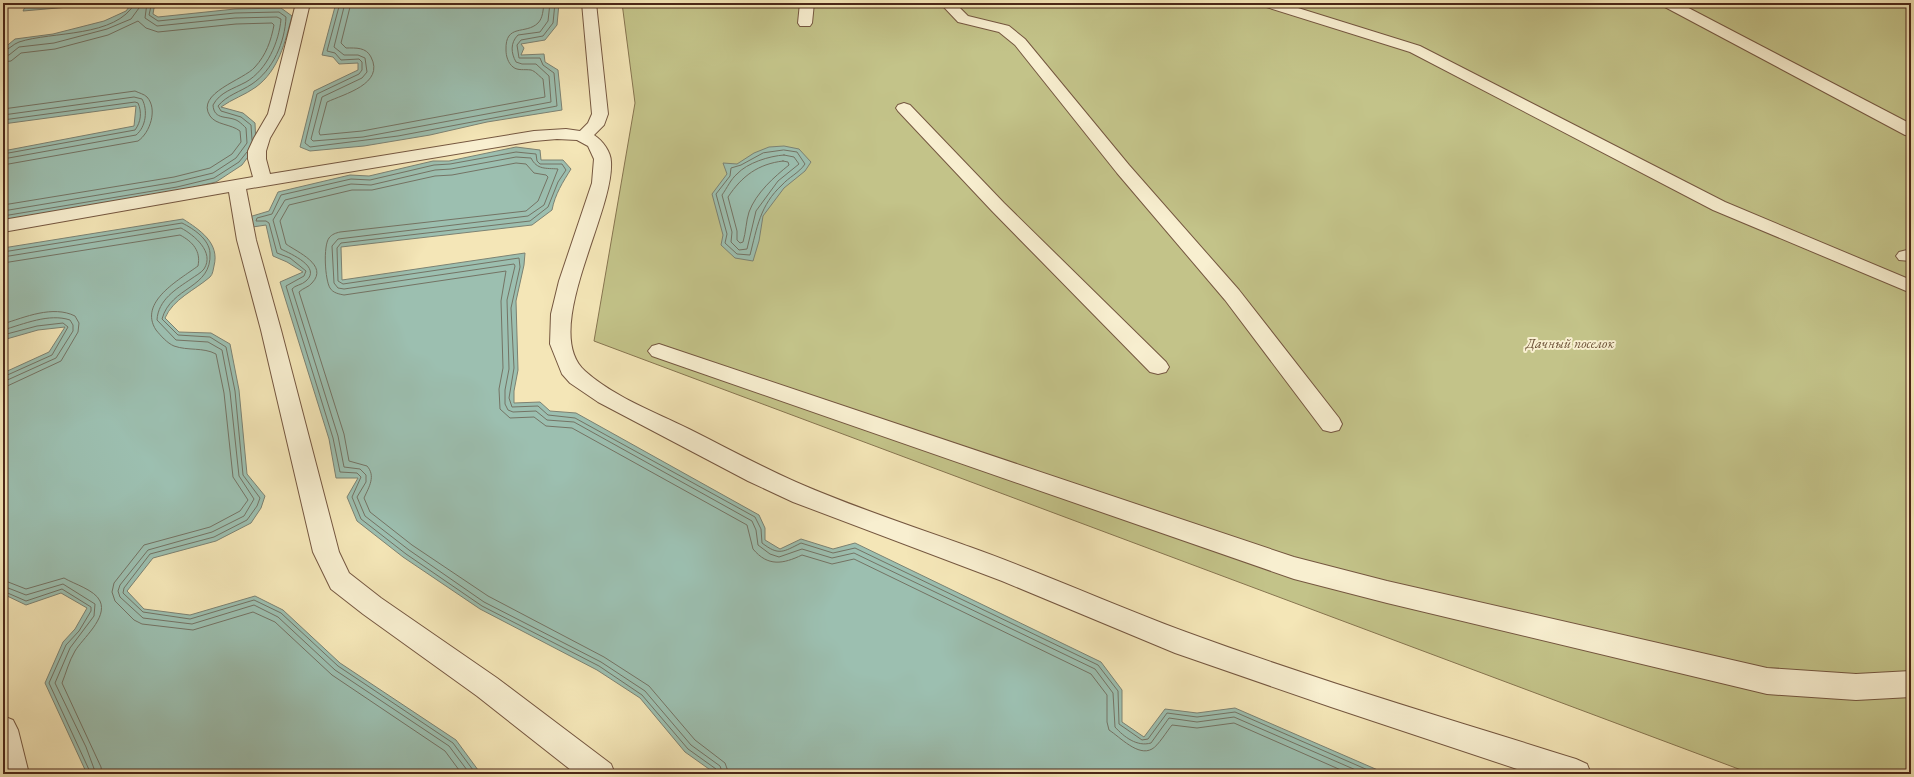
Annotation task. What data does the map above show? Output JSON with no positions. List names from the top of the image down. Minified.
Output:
{"parks":["Дачный поселок"]}
